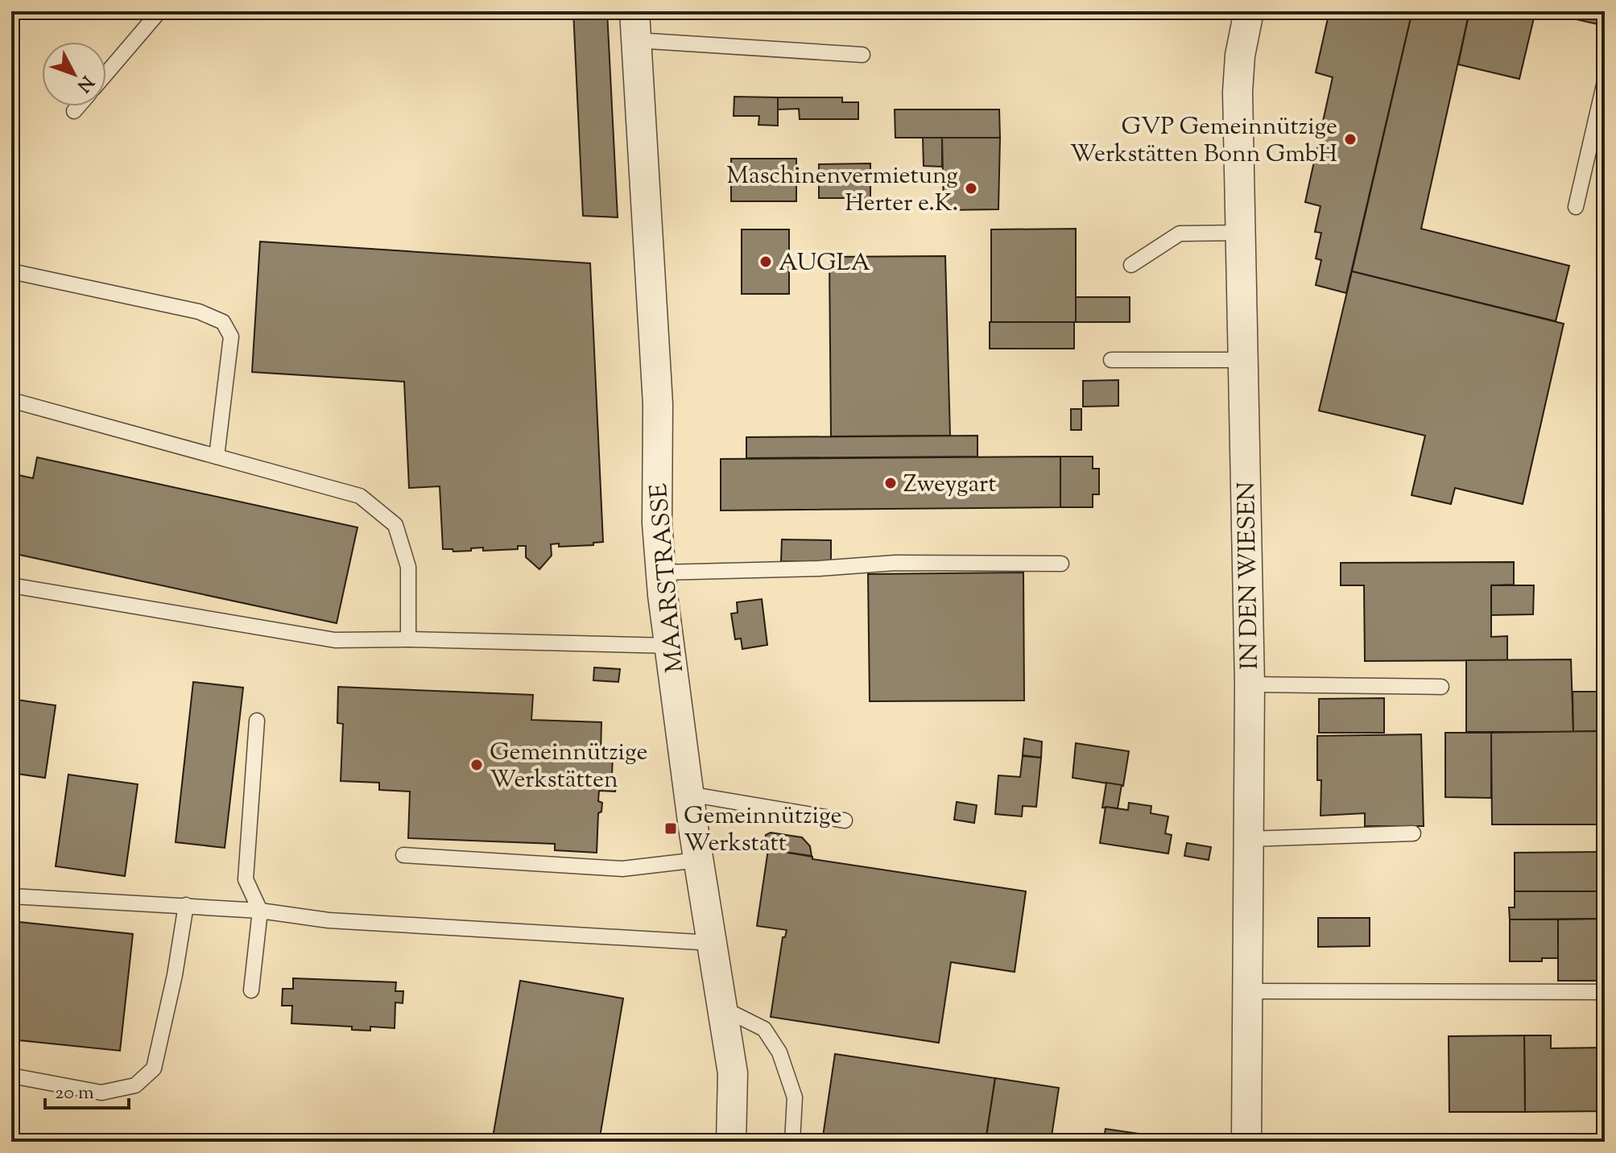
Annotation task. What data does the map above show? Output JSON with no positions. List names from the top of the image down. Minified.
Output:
{"streets":{"street":["IN DEN WIESEN","MAARSTRASSE"]},"places":{"other":["GVP Gemeinnützige Werkstätten Bonn GmbH","Maschinenvermietung Herter e.K.","AUGLA","Zweygart","Gemeinnützige Werkstätten"],"transit":["Gemeinnützige Werkstatt"]},"scale_bar":"20 m","north":"bottom right"}
